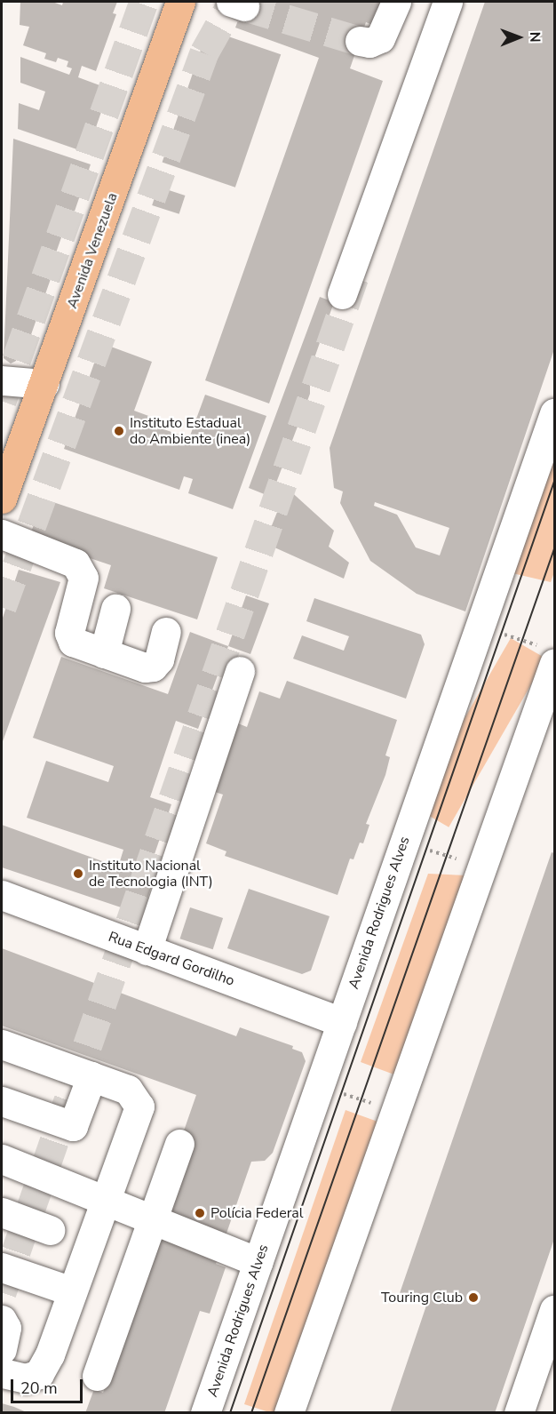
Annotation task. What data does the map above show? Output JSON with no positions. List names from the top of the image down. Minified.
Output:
{"streets":{"main road":["Avenida Venezuela"],"street":["Avenida Rodrigues Alves","Rua Edgard Gordilho"]},"crossings":[["Avenida Rodrigues Alves","Rua Edgard Gordilho"]],"places":["Instituto Estadual do Ambiente (inea)","Instituto Nacional de Tecnologia (INT)","Polícia Federal","Touring Club"],"scale_bar":"20 m","north":"right"}
